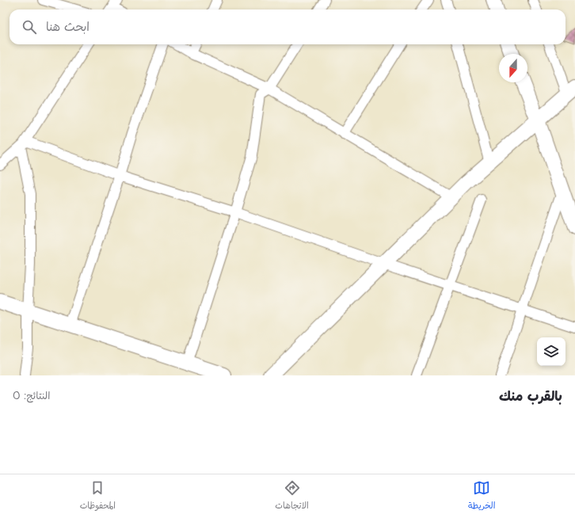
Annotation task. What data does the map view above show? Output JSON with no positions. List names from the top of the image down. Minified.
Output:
{"north":"bottom","page":{"search":"ابحث هنا","heading":["بالقرب منك","النتائج: 0"],"nav":["الخريطة","الاتجاهات","المحفوظات"]}}
